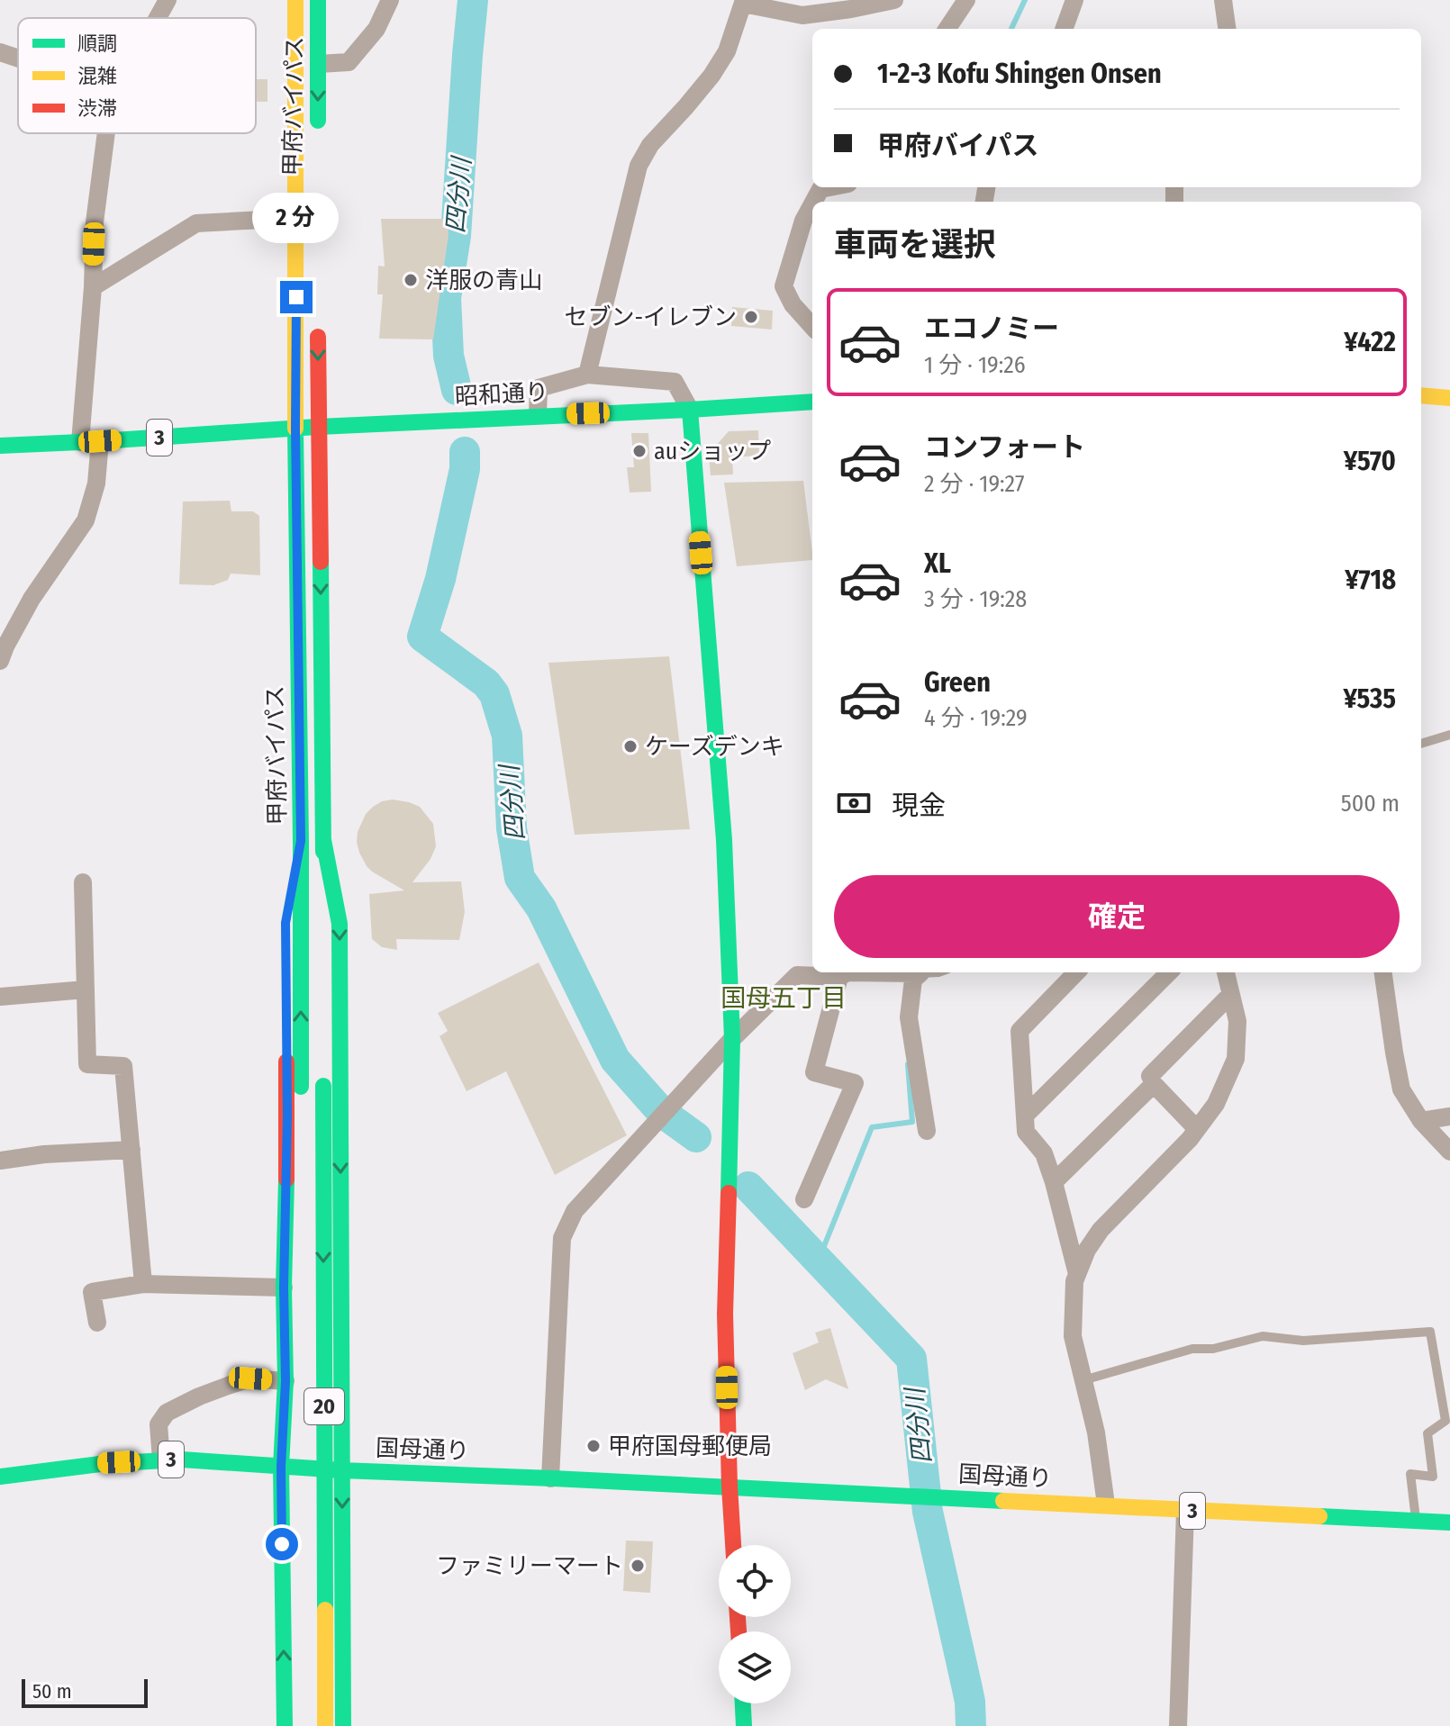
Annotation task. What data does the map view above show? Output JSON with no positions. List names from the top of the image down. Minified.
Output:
{"streets":{"main road":["甲府バイパス","昭和通り","3","20","国母通り"]},"crossings":[["甲府バイパス","昭和通り"],["甲府バイパス","3"],["昭和通り","3"],["3","国母通り"]],"districts":["国母五丁目"],"water":["四分川"],"places":["洋服の青山","セブン-イレブン","auショップ","ケーズデンキ","甲府国母郵便局","ファミリーマート"],"legend":["順調","混雑","渋滞"],"scale_bar":"50 m","page":{"banner":["1-2-3 Kofu Shingen Onsen","甲府バイパス"],"bubble":"2 分","heading":"車両を選択","list":[{"name":"エコノミー","note":"1 分 · 19:26","value":"¥422"},{"name":"コンフォート","note":"2 分 · 19:27","value":"¥570"},{"name":"XL","note":"3 分 · 19:28","value":"¥718"},{"name":"Green","note":"4 分 · 19:29","value":"¥535"}],"pay":["現金","500 m"],"buttons":"確定","scale":"50 m"}}
